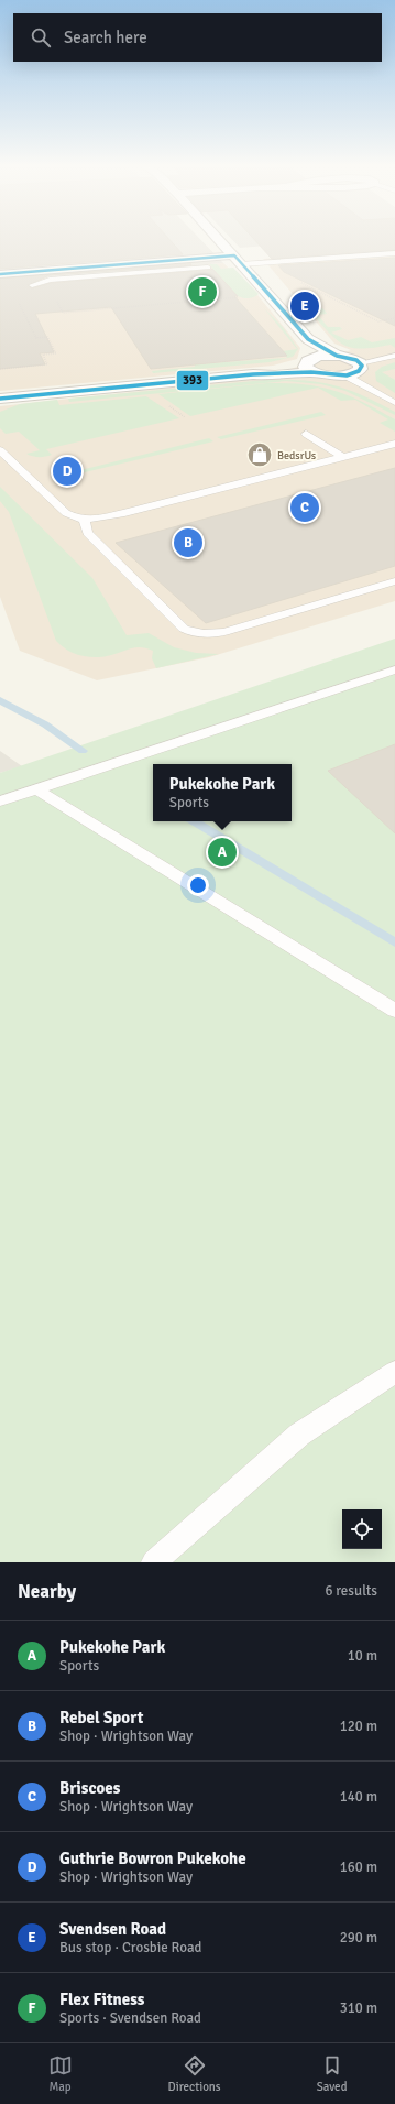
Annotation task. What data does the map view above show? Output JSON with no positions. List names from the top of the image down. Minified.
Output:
{"places":{"shop":["BedsrUs"]},"lines":["transit line 393"],"page":{"search":"Search here","pins":["F","E","D","C","B","A"],"popup":["Pukekohe Park","Sports"],"heading":["Nearby","6 results"],"list":[{"mark":"A","name":"Pukekohe Park","note":"Sports","value":"10 m"},{"mark":"B","name":"Rebel Sport","note":"Shop · Wrightson Way","value":"120 m"},{"mark":"C","name":"Briscoes","note":"Shop · Wrightson Way","value":"140 m"},{"mark":"D","name":"Guthrie Bowron Pukekohe","note":"Shop · Wrightson Way","value":"160 m"},{"mark":"E","name":"Svendsen Road","note":"Bus stop · Crosbie Road","value":"290 m"},{"mark":"F","name":"Flex Fitness","note":"Sports · Svendsen Road","value":"310 m"}],"nav":["Map","Directions","Saved"]}}
